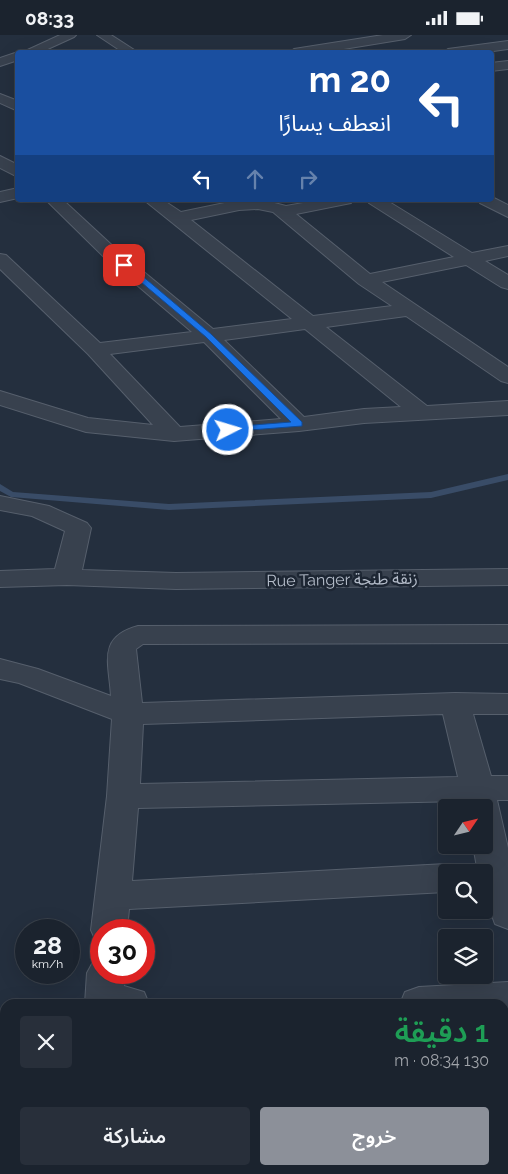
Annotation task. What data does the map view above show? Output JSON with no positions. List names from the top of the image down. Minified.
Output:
{"streets":{"street":["Rue Tanger زنقة طنجة"]},"north":"top right","page":{"status":"08:33","turn":["20 m","انعطف يسارًا"],"speed":"28 km/h","limit":"30","heading":["1 دقيقة","130 m · 08:34"],"buttons":["خروج","مشاركة"]}}
